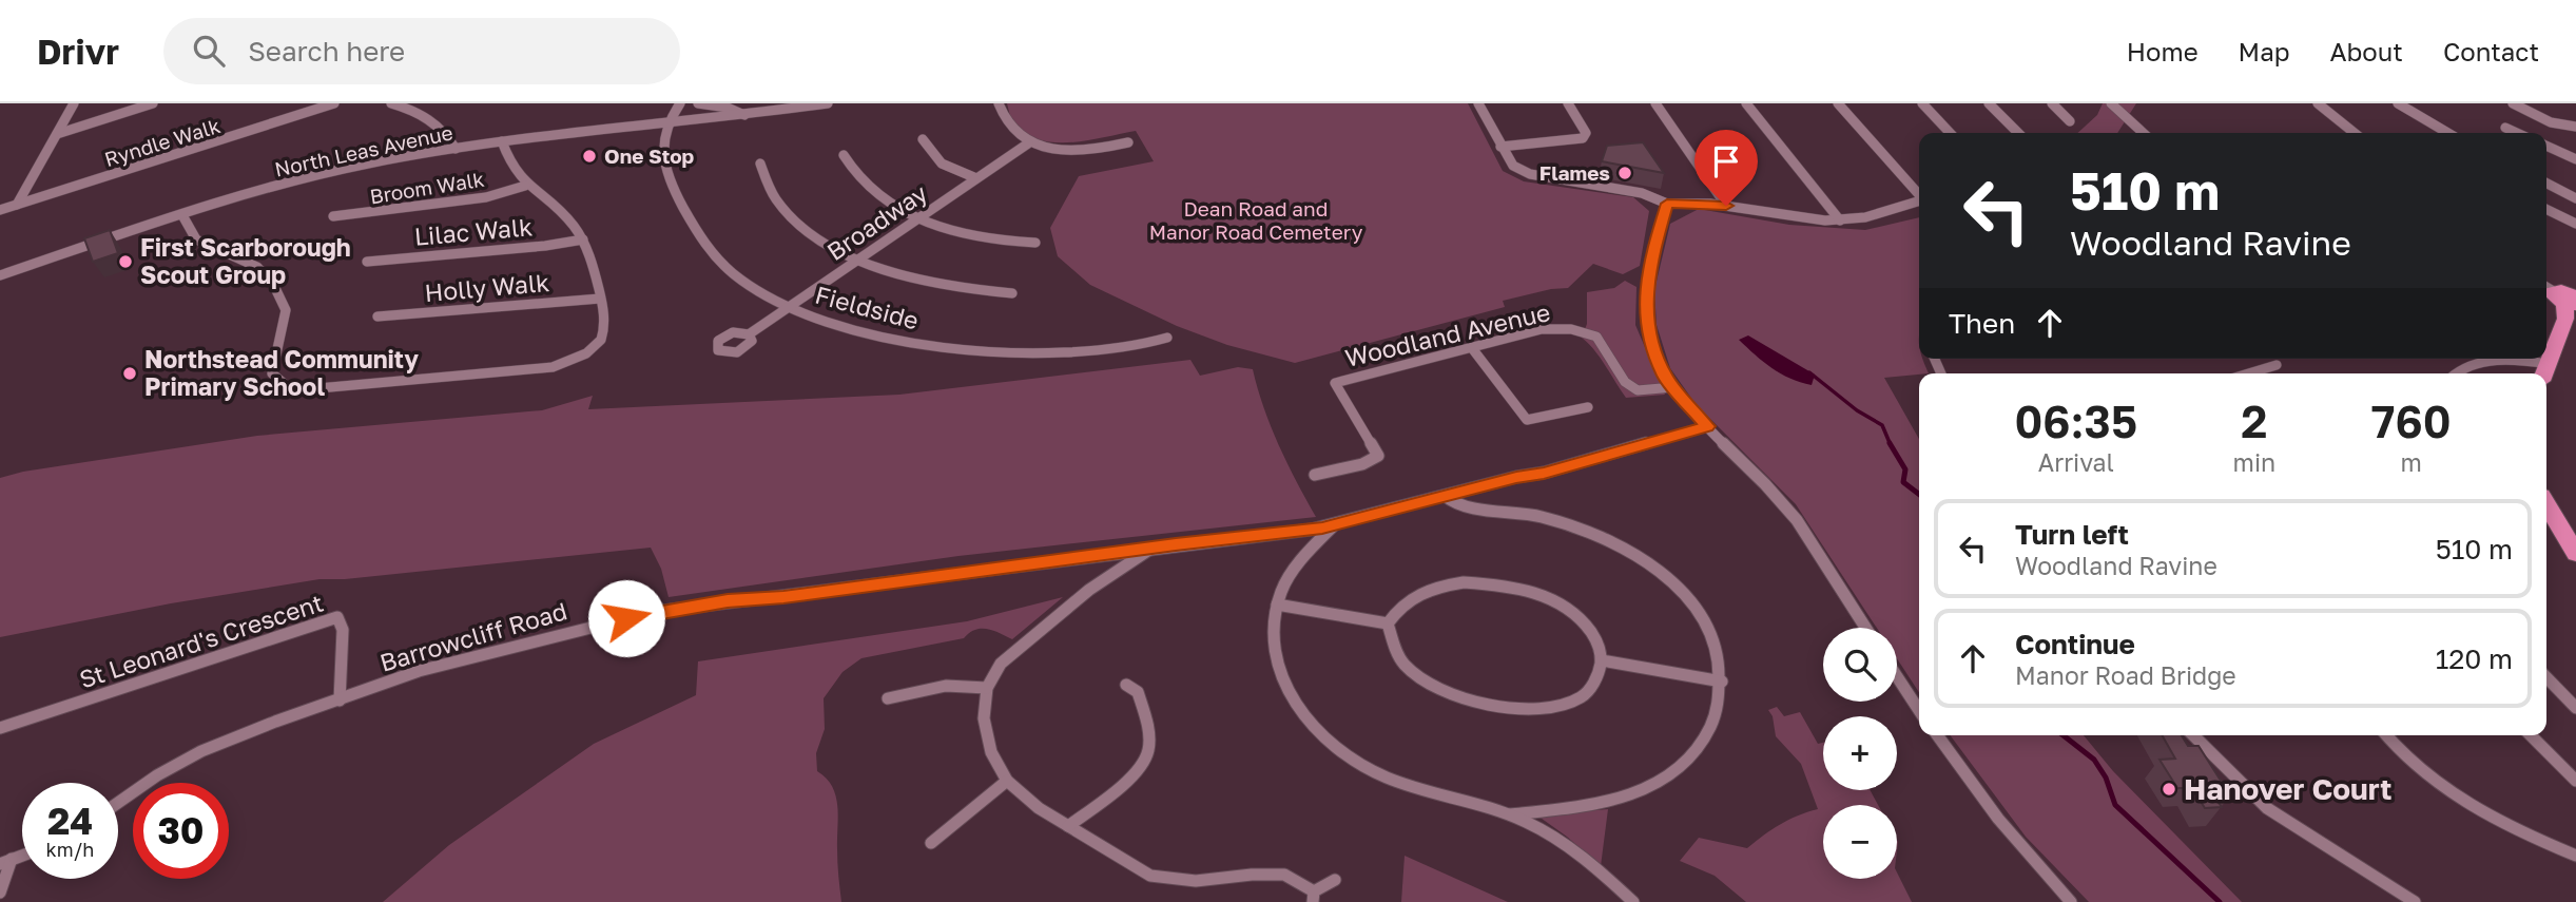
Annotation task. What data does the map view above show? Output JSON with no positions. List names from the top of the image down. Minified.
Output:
{"streets":{"street":["Ryndle Walk","North Leas Avenue","Broom Walk","Broadway","Lilac Walk","Holly Walk","Fieldside","Woodland Avenue","Barrowcliff Road","St Leonard's Crescent"]},"crossings":[["North Leas Avenue","Fieldside"],["Broadway","Fieldside"],["Barrowcliff Road","St Leonard's Crescent"]],"parks":["Dean Road and Manor Road Cemetery"],"places":["One Stop","Flames","First Scarborough Scout Group","Northstead Community Primary School","Hanover Court"],"page":{"header":"Drivr","search":"Search here","nav":["Home","Map","About","Contact"],"turn":["510 m","Woodland Ravine"],"then":"Then","eta":["06:35","Arrival","2","min","760","m"],"list":[{"name":"Turn left","note":"Woodland Ravine","value":"510 m"},{"name":"Continue","note":"Manor Road Bridge","value":"120 m"}],"map_buttons":["+","−"],"speed":"24 km/h","limit":"30"}}
